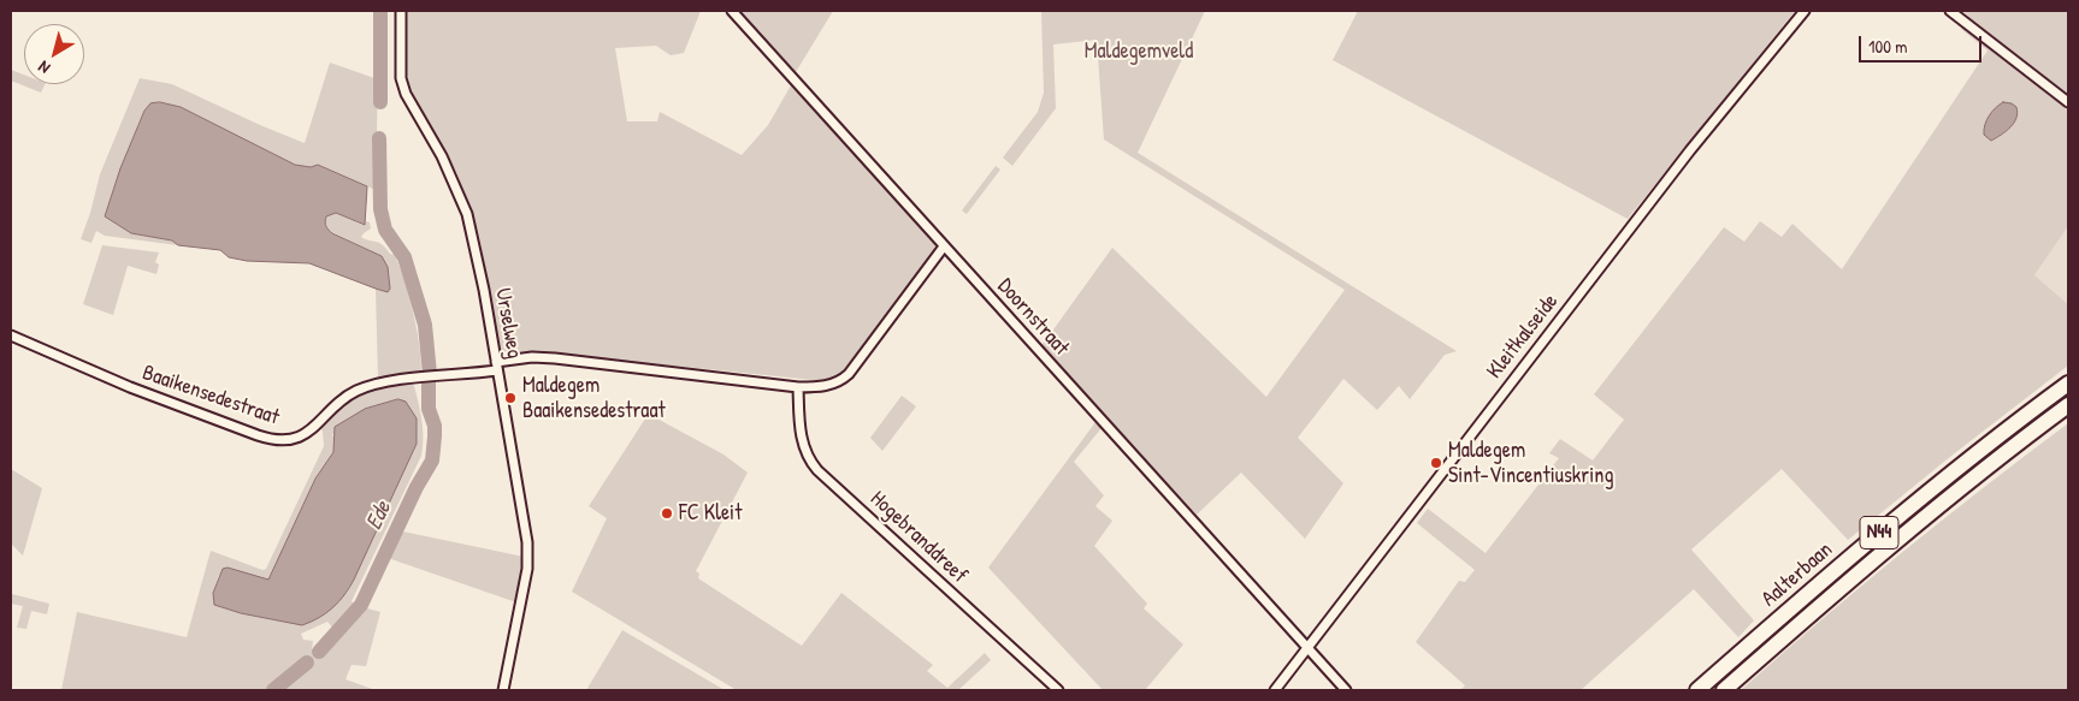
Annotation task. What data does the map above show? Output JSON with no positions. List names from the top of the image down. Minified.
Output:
{"streets":{"highway":["N44","Aalterbaan"],"street":["Doornstraat","Urselweg","Kleitkalseide","Baaikensedestraat","Hogebranddreef"]},"crossings":[["Doornstraat","Kleitkalseide"],["Urselweg","Baaikensedestraat"]],"water":["Ede"],"parks":["Maldegemveld"],"places":["Maldegem Baaikensedestraat","Maldegem Sint-Vincentiuskring","FC Kleit"],"scale_bar":"100 m","north":"bottom left"}
